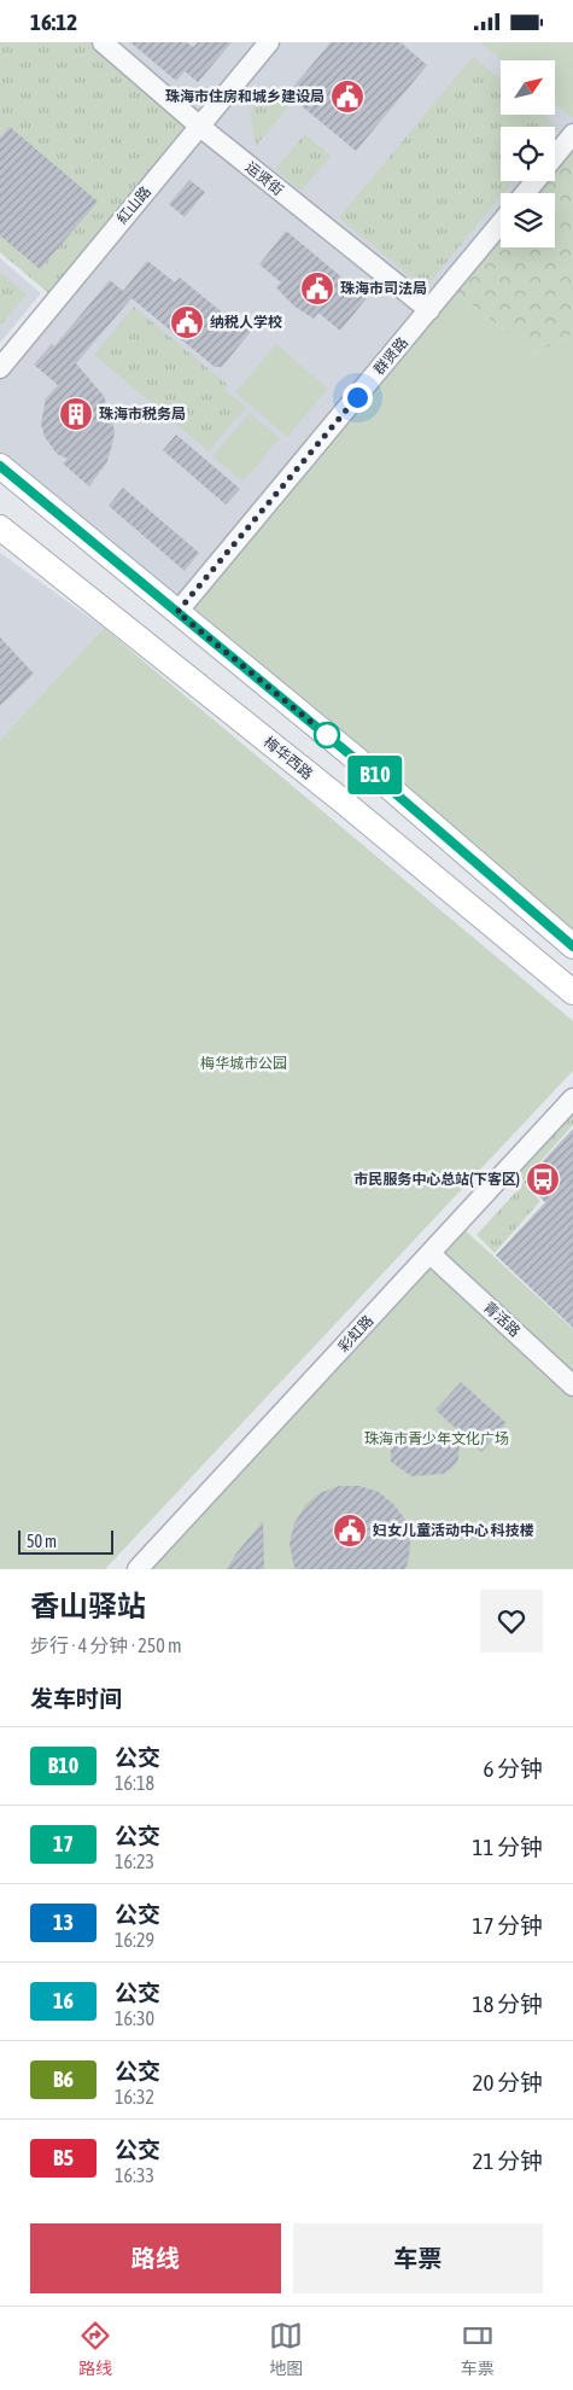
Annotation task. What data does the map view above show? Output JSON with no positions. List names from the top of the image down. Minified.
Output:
{"streets":{"main road":["梅华西路"],"street":["运贤街","紅山路","群贤路","青活路","彩虹路"]},"crossings":[["运贤街","紅山路"],["运贤街","群贤路"],["青活路","彩虹路"]],"parks":["梅华城市公园","珠海市青少年文化广场"],"places":{"public building":["珠海市住房和城乡建设局","珠海市司法局","纳税人学校","妇女儿童活动中心 科技楼"],"building":["珠海市税务局"],"bus stop":["市民服务中心总站(下客区)"]},"lines":["bus line B10"],"scale_bar":"50 m","north":"top right","page":{"status":"16:12","on_map":"B10","scale":"50 m","heading":[["香山驿站","步行 · 4 分钟 · 250 m"],"发车时间"],"list":[{"mark":"B10","name":"公交","note":"16:18","value":"6 分钟"},{"mark":"17","name":"公交","note":"16:23","value":"11 分钟"},{"mark":"13","name":"公交","note":"16:29","value":"17 分钟"},{"mark":"16","name":"公交","note":"16:30","value":"18 分钟"},{"mark":"B6","name":"公交","note":"16:32","value":"20 分钟"},{"mark":"B5","name":"公交","note":"16:33","value":"21 分钟"}],"buttons":["路线","车票"],"tabs":["路线","地图","车票"]}}
